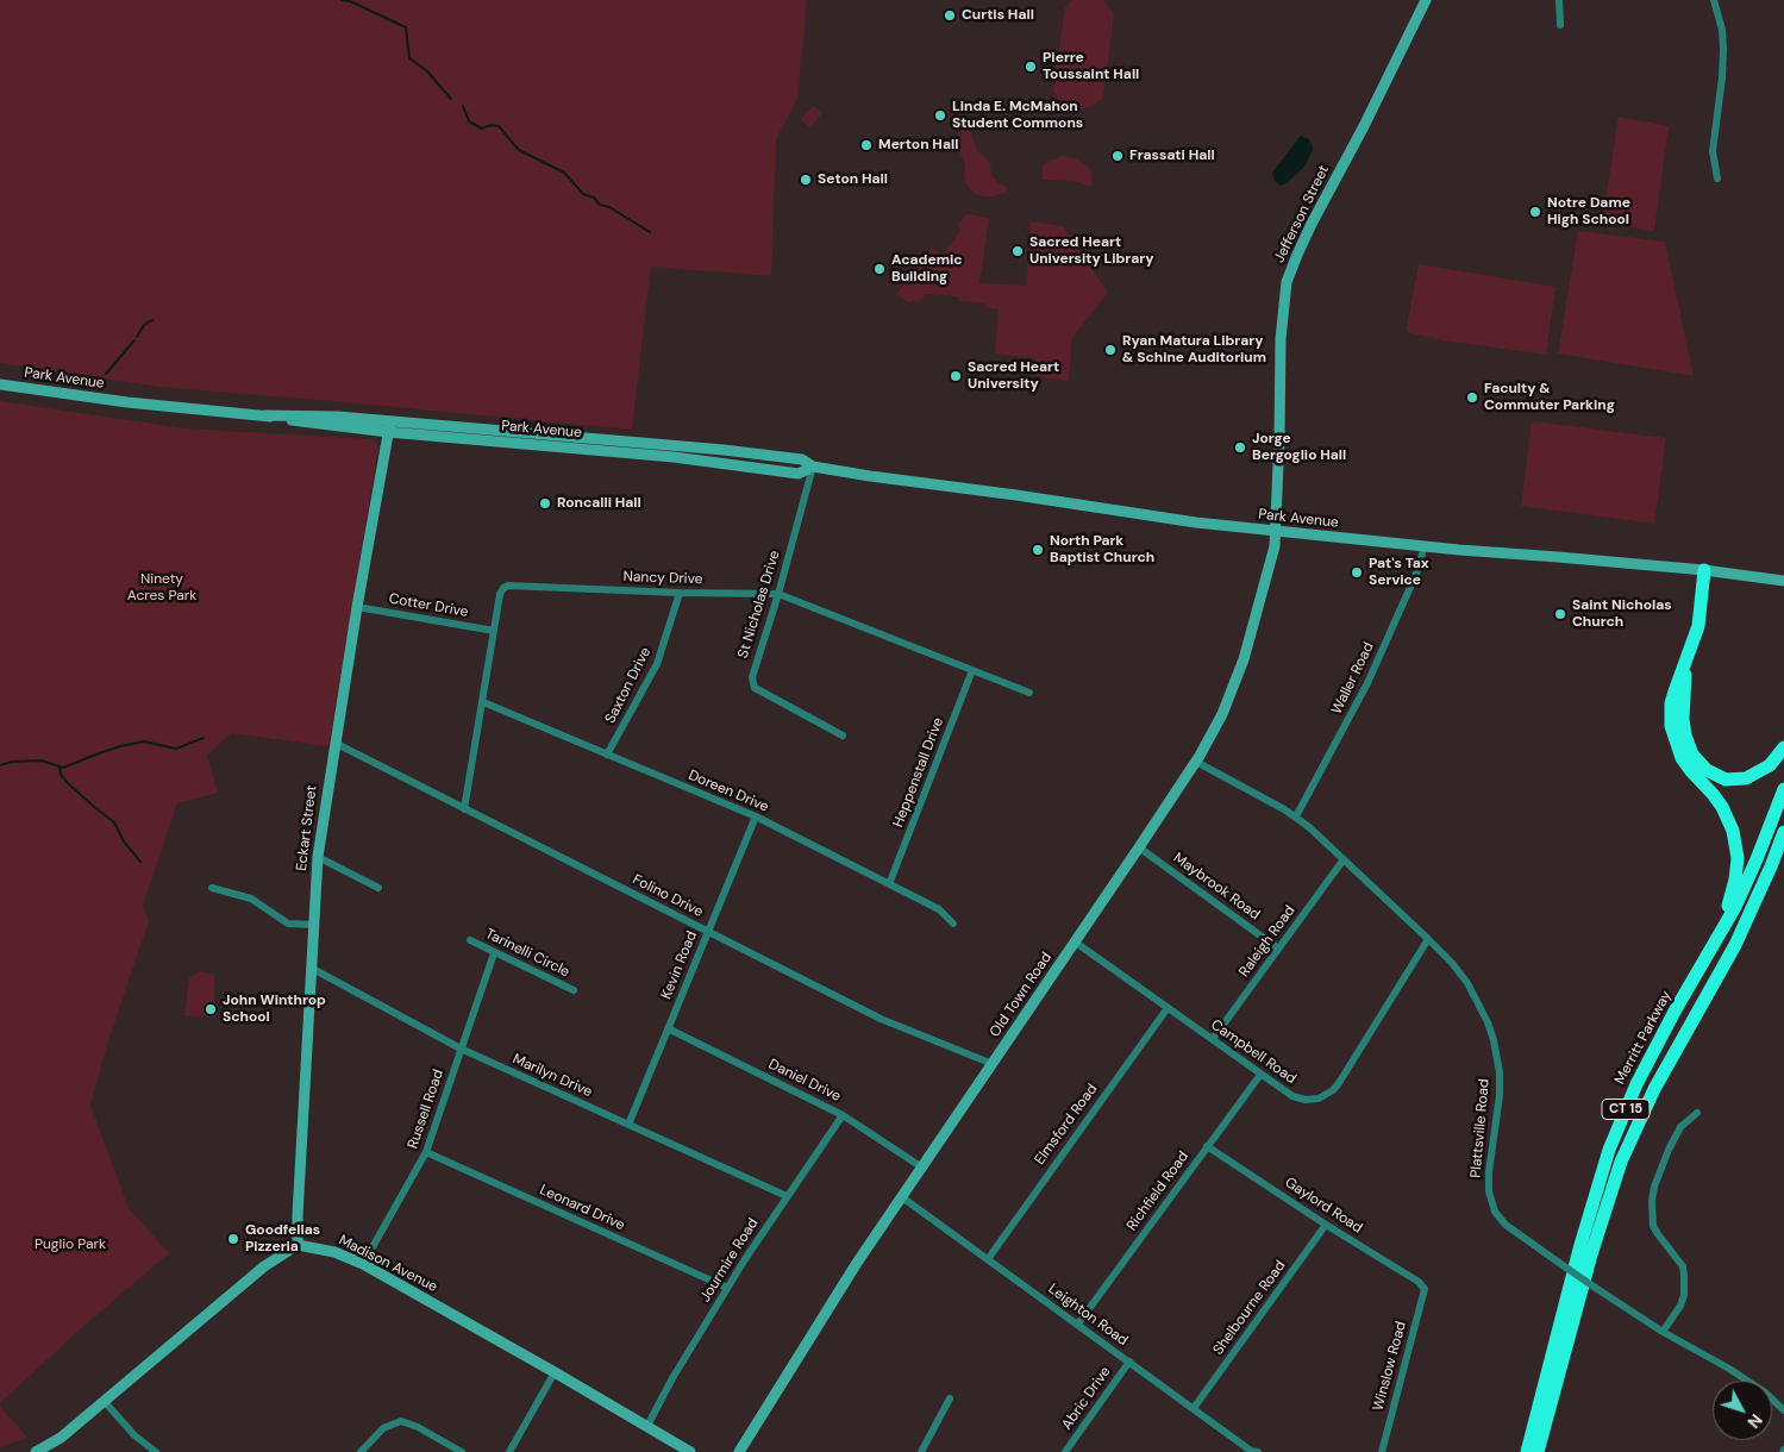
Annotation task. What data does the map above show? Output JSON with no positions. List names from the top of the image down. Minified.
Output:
{"streets":{"highway":["Merritt Parkway","CT 15"],"main road":["Jefferson Street","Park Avenue","Eckart Street","Old Town Road","Madison Avenue"],"street":["Nancy Drive","St Nicholas Drive","Cotter Drive","Waller Road","Saxton Drive","Heppenstall Drive","Doreen Drive","Maybrook Road","Folino Drive","Raleigh Road","Tarinelli Circle","Kevin Road","Campbell Road","Marilyn Drive","Daniel Drive","Russell Road","Elmsford Road","Plattsville Road","Richfield Road","Gaylord Road","Leonard Drive","Jourmire Road","Shelbourne Road","Leighton Road","Winslow Road","Abric Drive"]},"crossings":[["Jefferson Street","Park Avenue"],["Jefferson Street","Old Town Road"],["Park Avenue","St Nicholas Drive"],["Park Avenue","Waller Road"],["Park Avenue","Eckart Street"],["Park Avenue","Old Town Road"],["Nancy Drive","St Nicholas Drive"],["Nancy Drive","Cotter Drive"],["Nancy Drive","Saxton Drive"],["Nancy Drive","Heppenstall Drive"],["Nancy Drive","Doreen Drive"],["Nancy Drive","Folino Drive"],["Cotter Drive","Eckart Street"],["Waller Road","Plattsville Road"],["Saxton Drive","Doreen Drive"],["Heppenstall Drive","Doreen Drive"],["Doreen Drive","Kevin Road"],["Eckart Street","Folino Drive"],["Eckart Street","Marilyn Drive"],["Eckart Street","Madison Avenue"],["Maybrook Road","Raleigh Road"],["Maybrook Road","Old Town Road"],["Folino Drive","Kevin Road"],["Folino Drive","Old Town Road"],["Raleigh Road","Campbell Road"],["Raleigh Road","Plattsville Road"],["Tarinelli Circle","Russell Road"],["Kevin Road","Marilyn Drive"],["Kevin Road","Daniel Drive"],["Old Town Road","Campbell Road"],["Old Town Road","Daniel Drive"],["Old Town Road","Plattsville Road"],["Old Town Road","Leighton Road"],["Campbell Road","Elmsford Road"],["Campbell Road","Plattsville Road"],["Campbell Road","Richfield Road"],["Marilyn Drive","Russell Road"],["Marilyn Drive","Jourmire Road"],["Daniel Drive","Jourmire Road"],["Russell Road","Leonard Drive"],["Russell Road","Madison Avenue"],["Elmsford Road","Leighton Road"],["Richfield Road","Gaylord Road"],["Richfield Road","Leighton Road"],["Gaylord Road","Shelbourne Road"],["Gaylord Road","Winslow Road"],["Leonard Drive","Jourmire Road"],["Jourmire Road","Madison Avenue"],["Shelbourne Road","Leighton Road"],["Leighton Road","Abric Drive"]],"parks":["Ninety Acres Park","Puglio Park"],"places":["Curtis Hall","Pierre Toussaint Hall","Linda E. McMahon Student Commons","Merton Hall","Frassati Hall","Seton Hall","Notre Dame High School","Sacred Heart University Library","Academic Building","Ryan Matura Library & Schine Auditorium","Sacred Heart University","Faculty & Commuter Parking","Jorge Bergoglio Hall","Roncalli Hall","North Park Baptist Church","Pat's Tax Service","Saint Nicholas Church","John Winthrop School","Goodfellas Pizzeria"],"north":"bottom right"}
